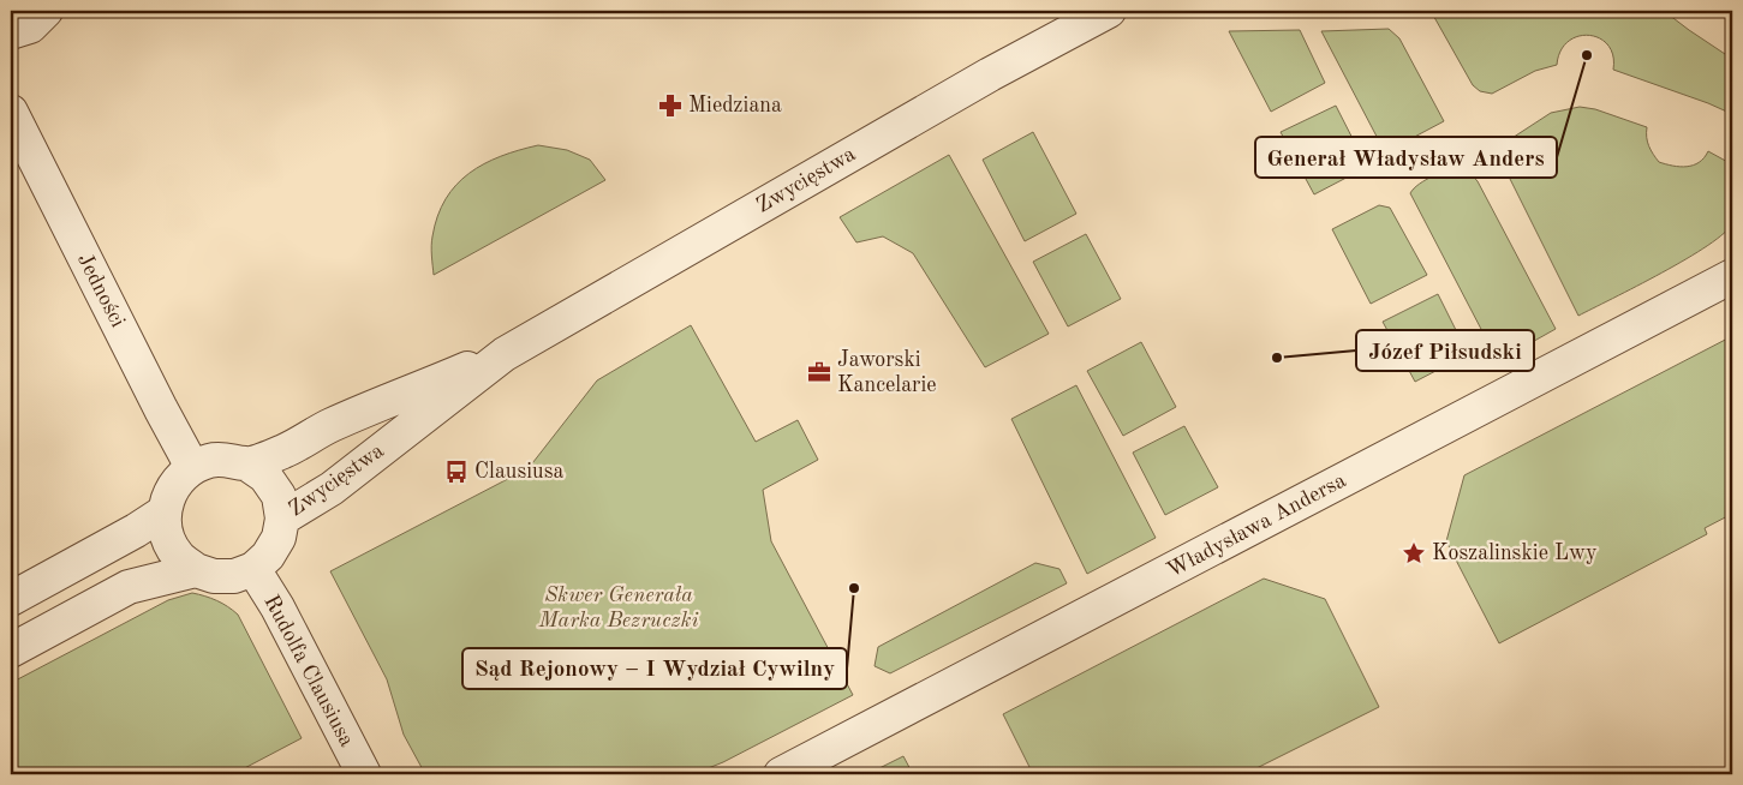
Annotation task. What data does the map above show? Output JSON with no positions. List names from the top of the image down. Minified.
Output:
{"streets":{"street":["Zwycięstwa","Jedności","Władysława Andersa","Rudolfa Clausiusa"]},"crossings":[["Zwycięstwa","Jedności"],["Zwycięstwa","Rudolfa Clausiusa"],["Jedności","Rudolfa Clausiusa"]],"parks":["Skwer Generała Marka Bezruczki"],"places":{"other":["Generał Władysław Anders","Józef Piłsudski","Sąd Rejonowy – I Wydział Cywilny"],"pharmacy":["Miedziana"],"office":["Jaworski Kancelarie"],"bus stop":["Clausiusa"],"place":["Koszalinskie Lwy"]}}
